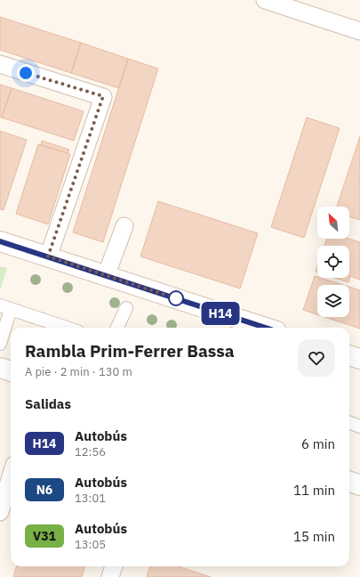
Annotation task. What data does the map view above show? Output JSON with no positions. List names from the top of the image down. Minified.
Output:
{"lines":["bus line H14"],"north":"top left","page":{"on_map":"H14","heading":[["Rambla Prim-Ferrer Bassa","A pie · 2 min · 130 m"],"Salidas"],"list":[{"mark":"H14","name":"Autobús","note":"12:56","value":"6 min"},{"mark":"N6","name":"Autobús","note":"13:01","value":"11 min"},{"mark":"V31","name":"Autobús","note":"13:05","value":"15 min"}]}}
